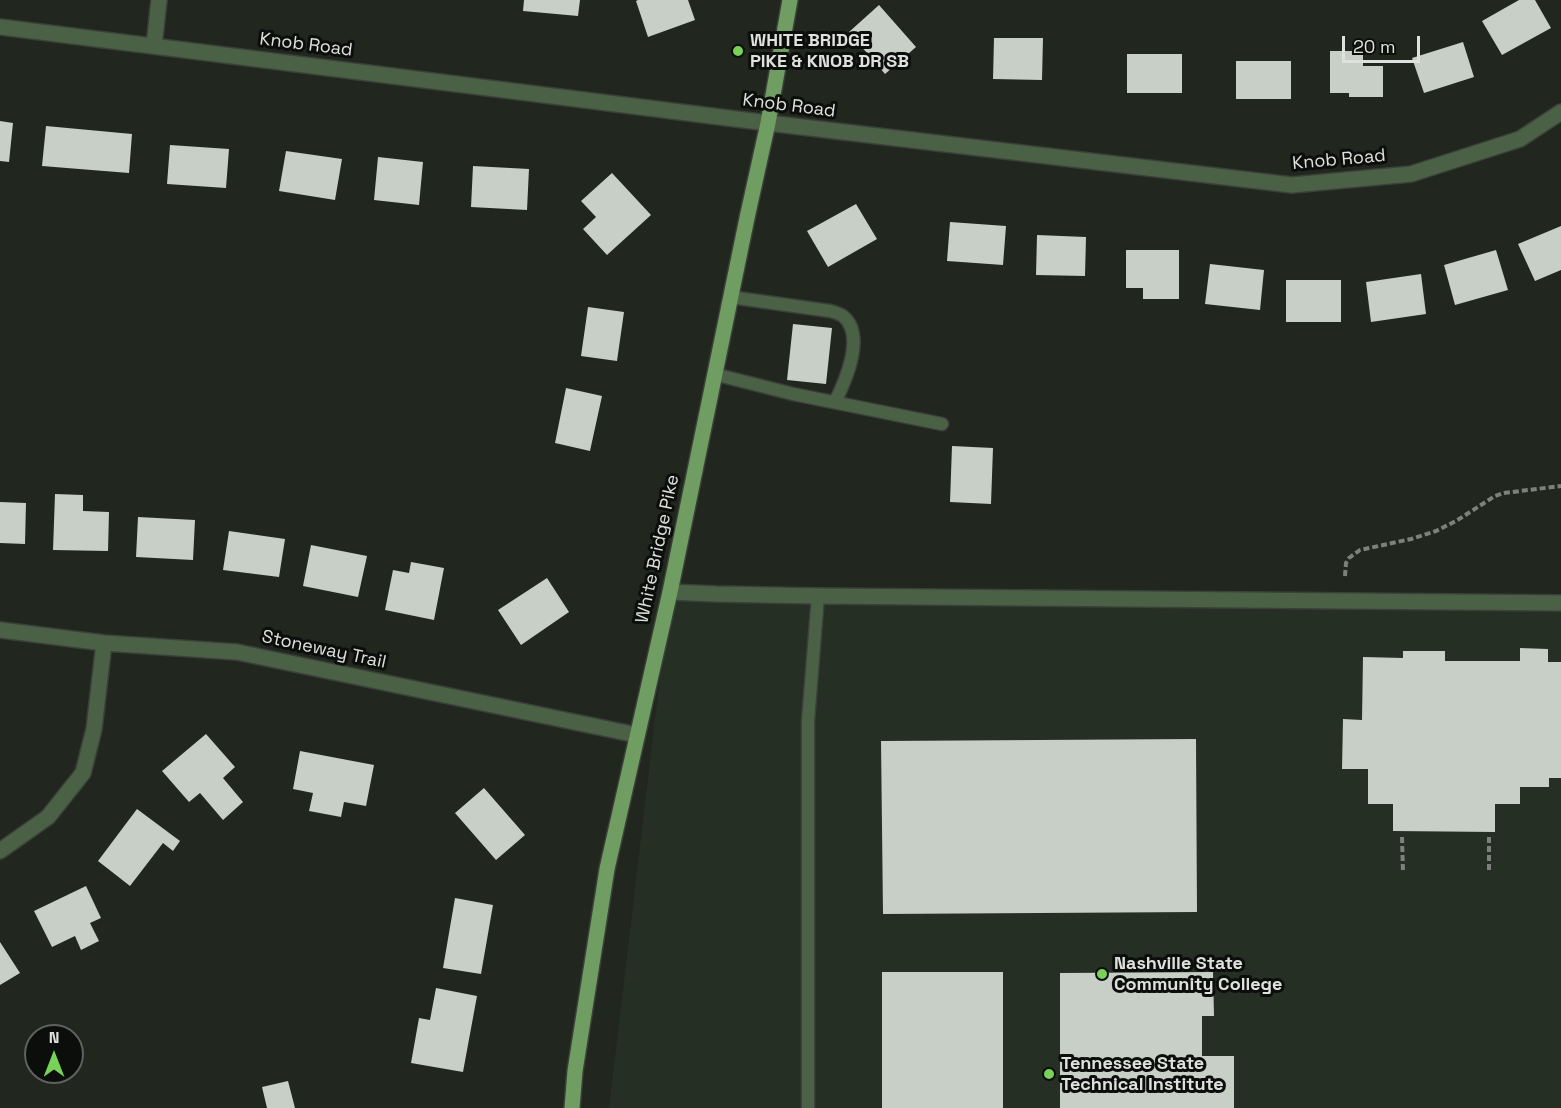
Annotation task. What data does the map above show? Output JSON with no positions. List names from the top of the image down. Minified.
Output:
{"streets":{"main road":["White Bridge Pike"],"street":["Knob Road","Stoneway Trail"]},"crossings":[["Knob Road","White Bridge Pike"],["White Bridge Pike","Stoneway Trail"]],"places":["WHITE BRIDGE PIKE & KNOB DR SB","Nashville State Community College","Tennessee State Technical Institute"],"scale_bar":"20 m","north":"top"}
